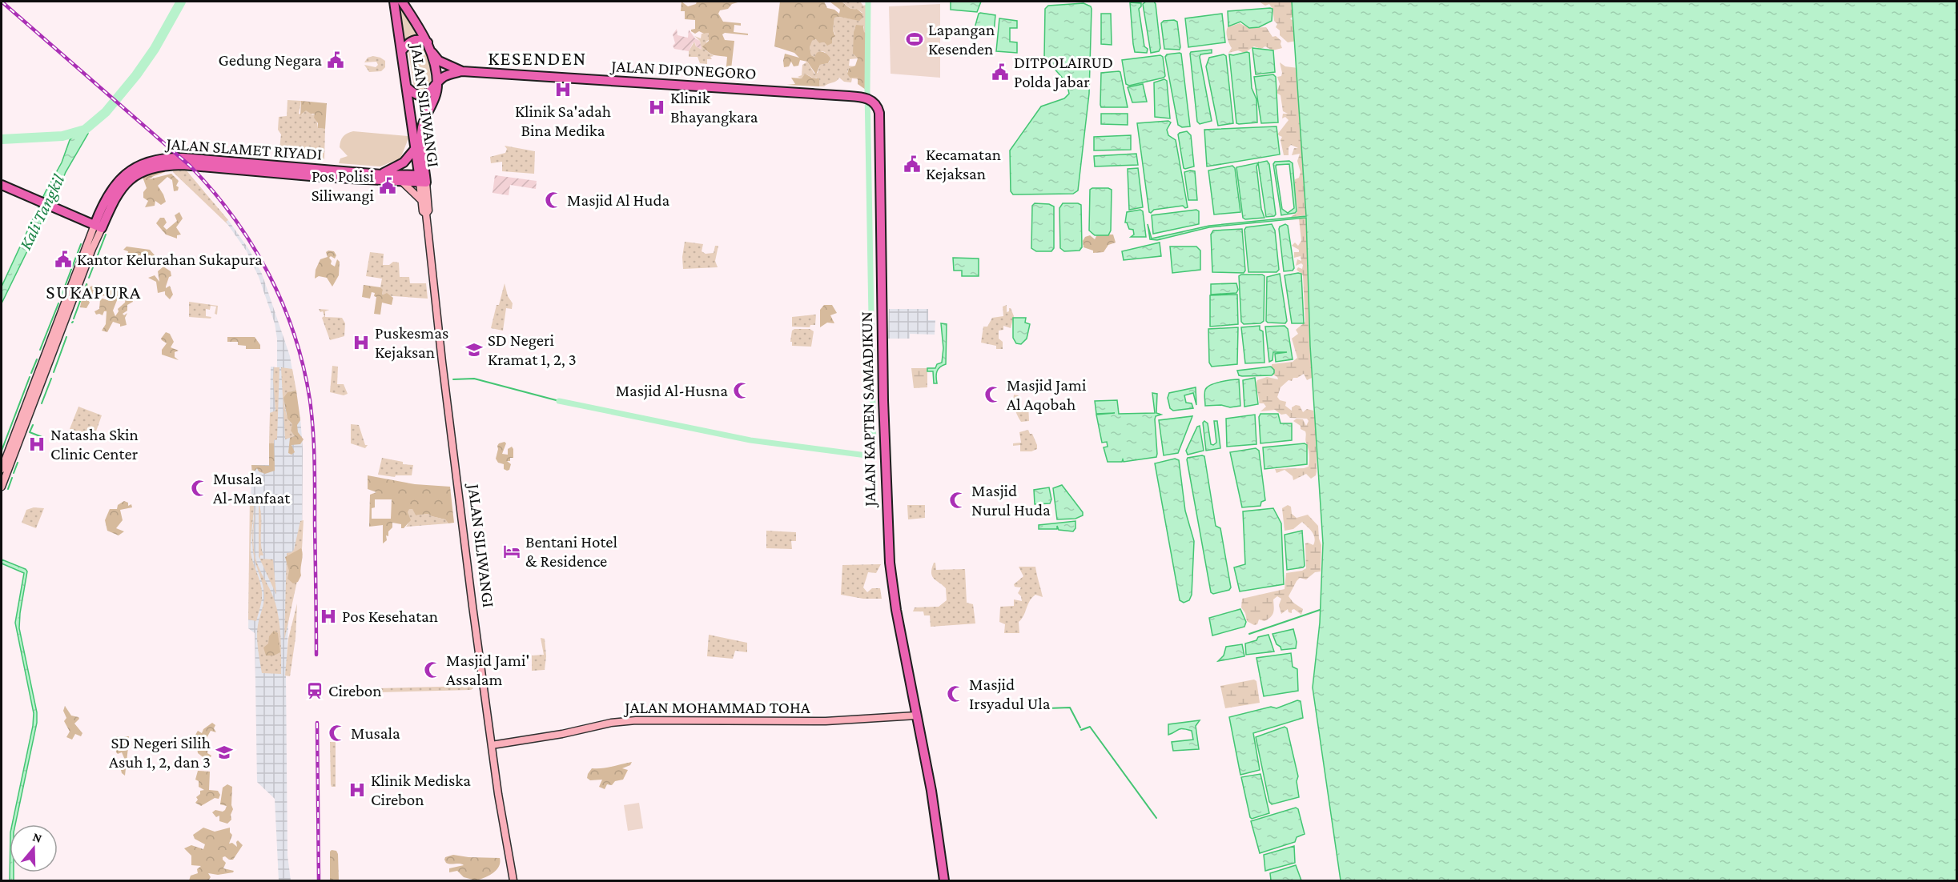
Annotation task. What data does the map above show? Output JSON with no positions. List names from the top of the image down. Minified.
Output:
{"streets":{"highway":["JALAN DIPONEGORO","JALAN SILIWANGI","JALAN SLAMET RIYADI","JALAN KAPTEN SAMADIKUN"],"main road":["JALAN MOHAMMAD TOHA"]},"crossings":[["JALAN DIPONEGORO","JALAN KAPTEN SAMADIKUN"],["JALAN SILIWANGI","JALAN SLAMET RIYADI"],["JALAN SILIWANGI","JALAN MOHAMMAD TOHA"],["JALAN KAPTEN SAMADIKUN","JALAN MOHAMMAD TOHA"]],"districts":["KESENDEN","SUKAPURA"],"water":["Kali Tangkil"],"places":{"sports":["Lapangan Kesenden"],"public building":["Gedung Negara","DITPOLAIRUD Polda Jabar","Kecamatan Kejaksan","Pos Polisi Siliwangi","Kantor Kelurahan Sukapura"],"hospital":["Klinik Sa'adah Bina Medika","Klinik Bhayangkara","Puskesmas Kejaksan","Natasha Skin Clinic Center","Pos Kesehatan","Klinik Mediska Cirebon"],"mosque":["Masjid Al Huda","Masjid Al-Husna","Masjid Jami Al Aqobah","Musala Al-Manfaat","Masjid Nurul Huda","Masjid Jami' Assalam","Masjid Irsyadul Ula","Musala"],"school or university":["SD Negeri Kramat 1, 2, 3","SD Negeri Silih Asuh 1, 2, dan 3"],"hotel":["Bentani Hotel & Residence"],"station":["Cirebon"]},"north":"top"}
